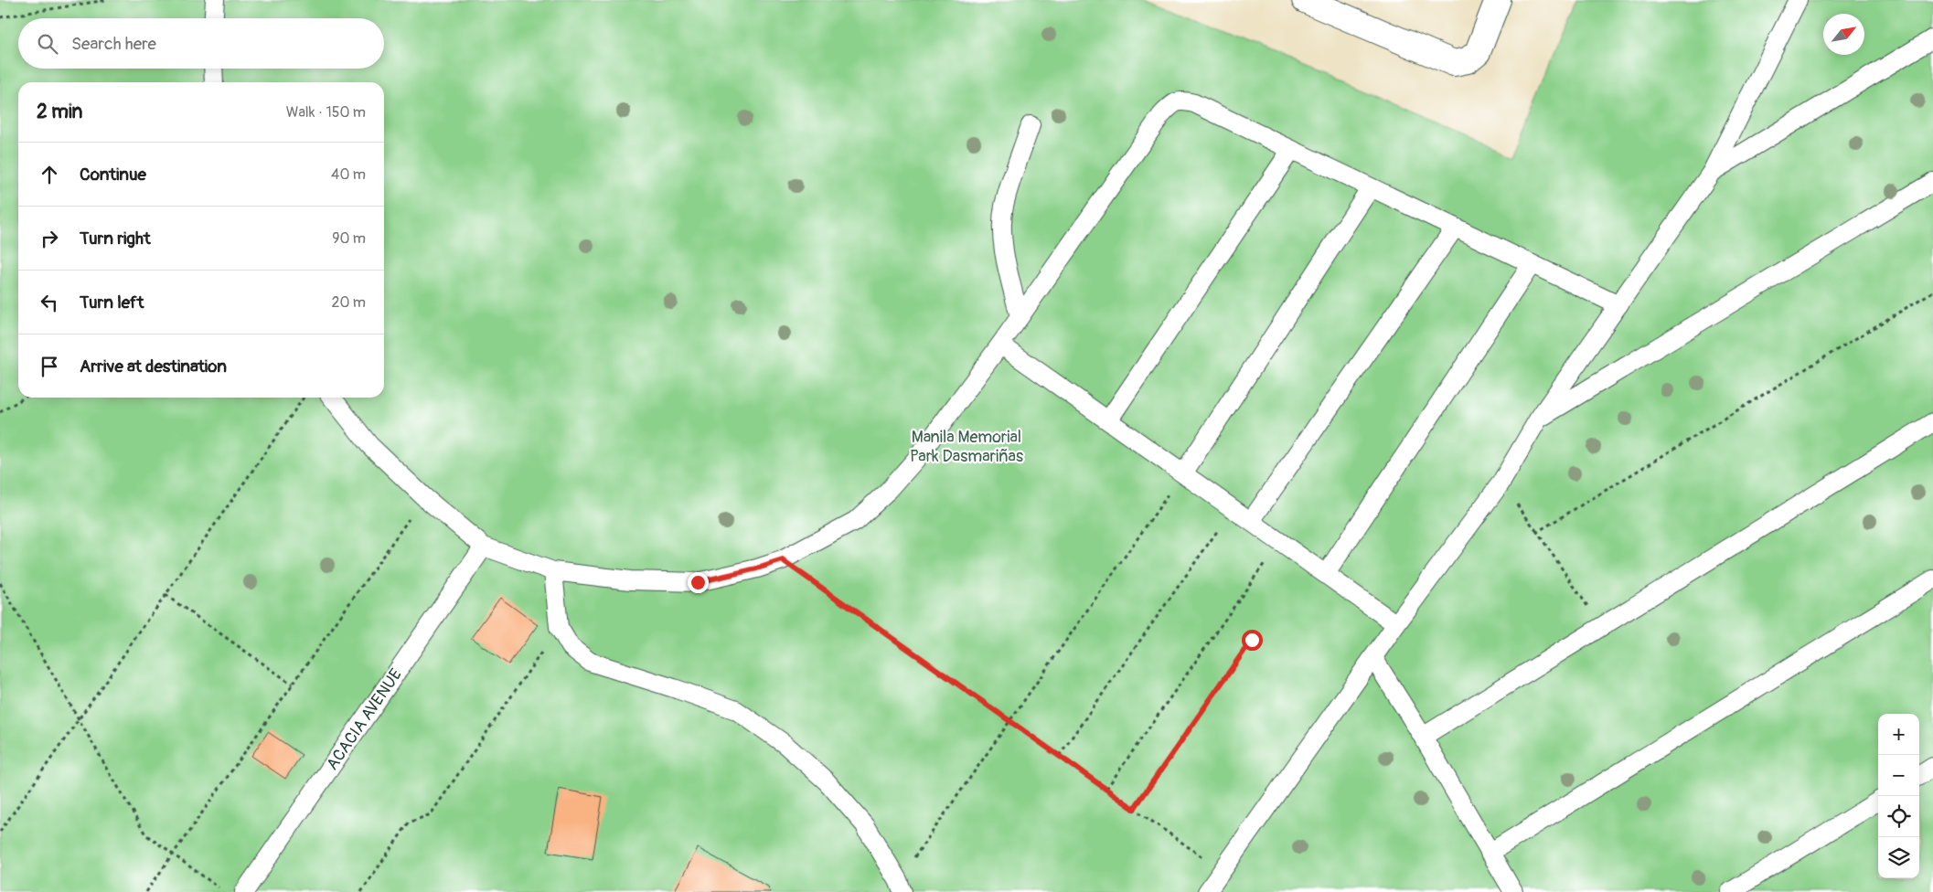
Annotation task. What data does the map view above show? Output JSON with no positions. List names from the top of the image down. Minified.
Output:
{"streets":{"lane":["ACACIA AVENUE"]},"parks":["Manila Memorial Park Dasmariñas"],"north":"top right","page":{"search":"Search here","heading":["2 min","Walk · 150 m"],"list":[["Continue","40 m"],["Turn right","90 m"],["Turn left","20 m"],"Arrive at destination"],"map_buttons":["+","−"]}}
